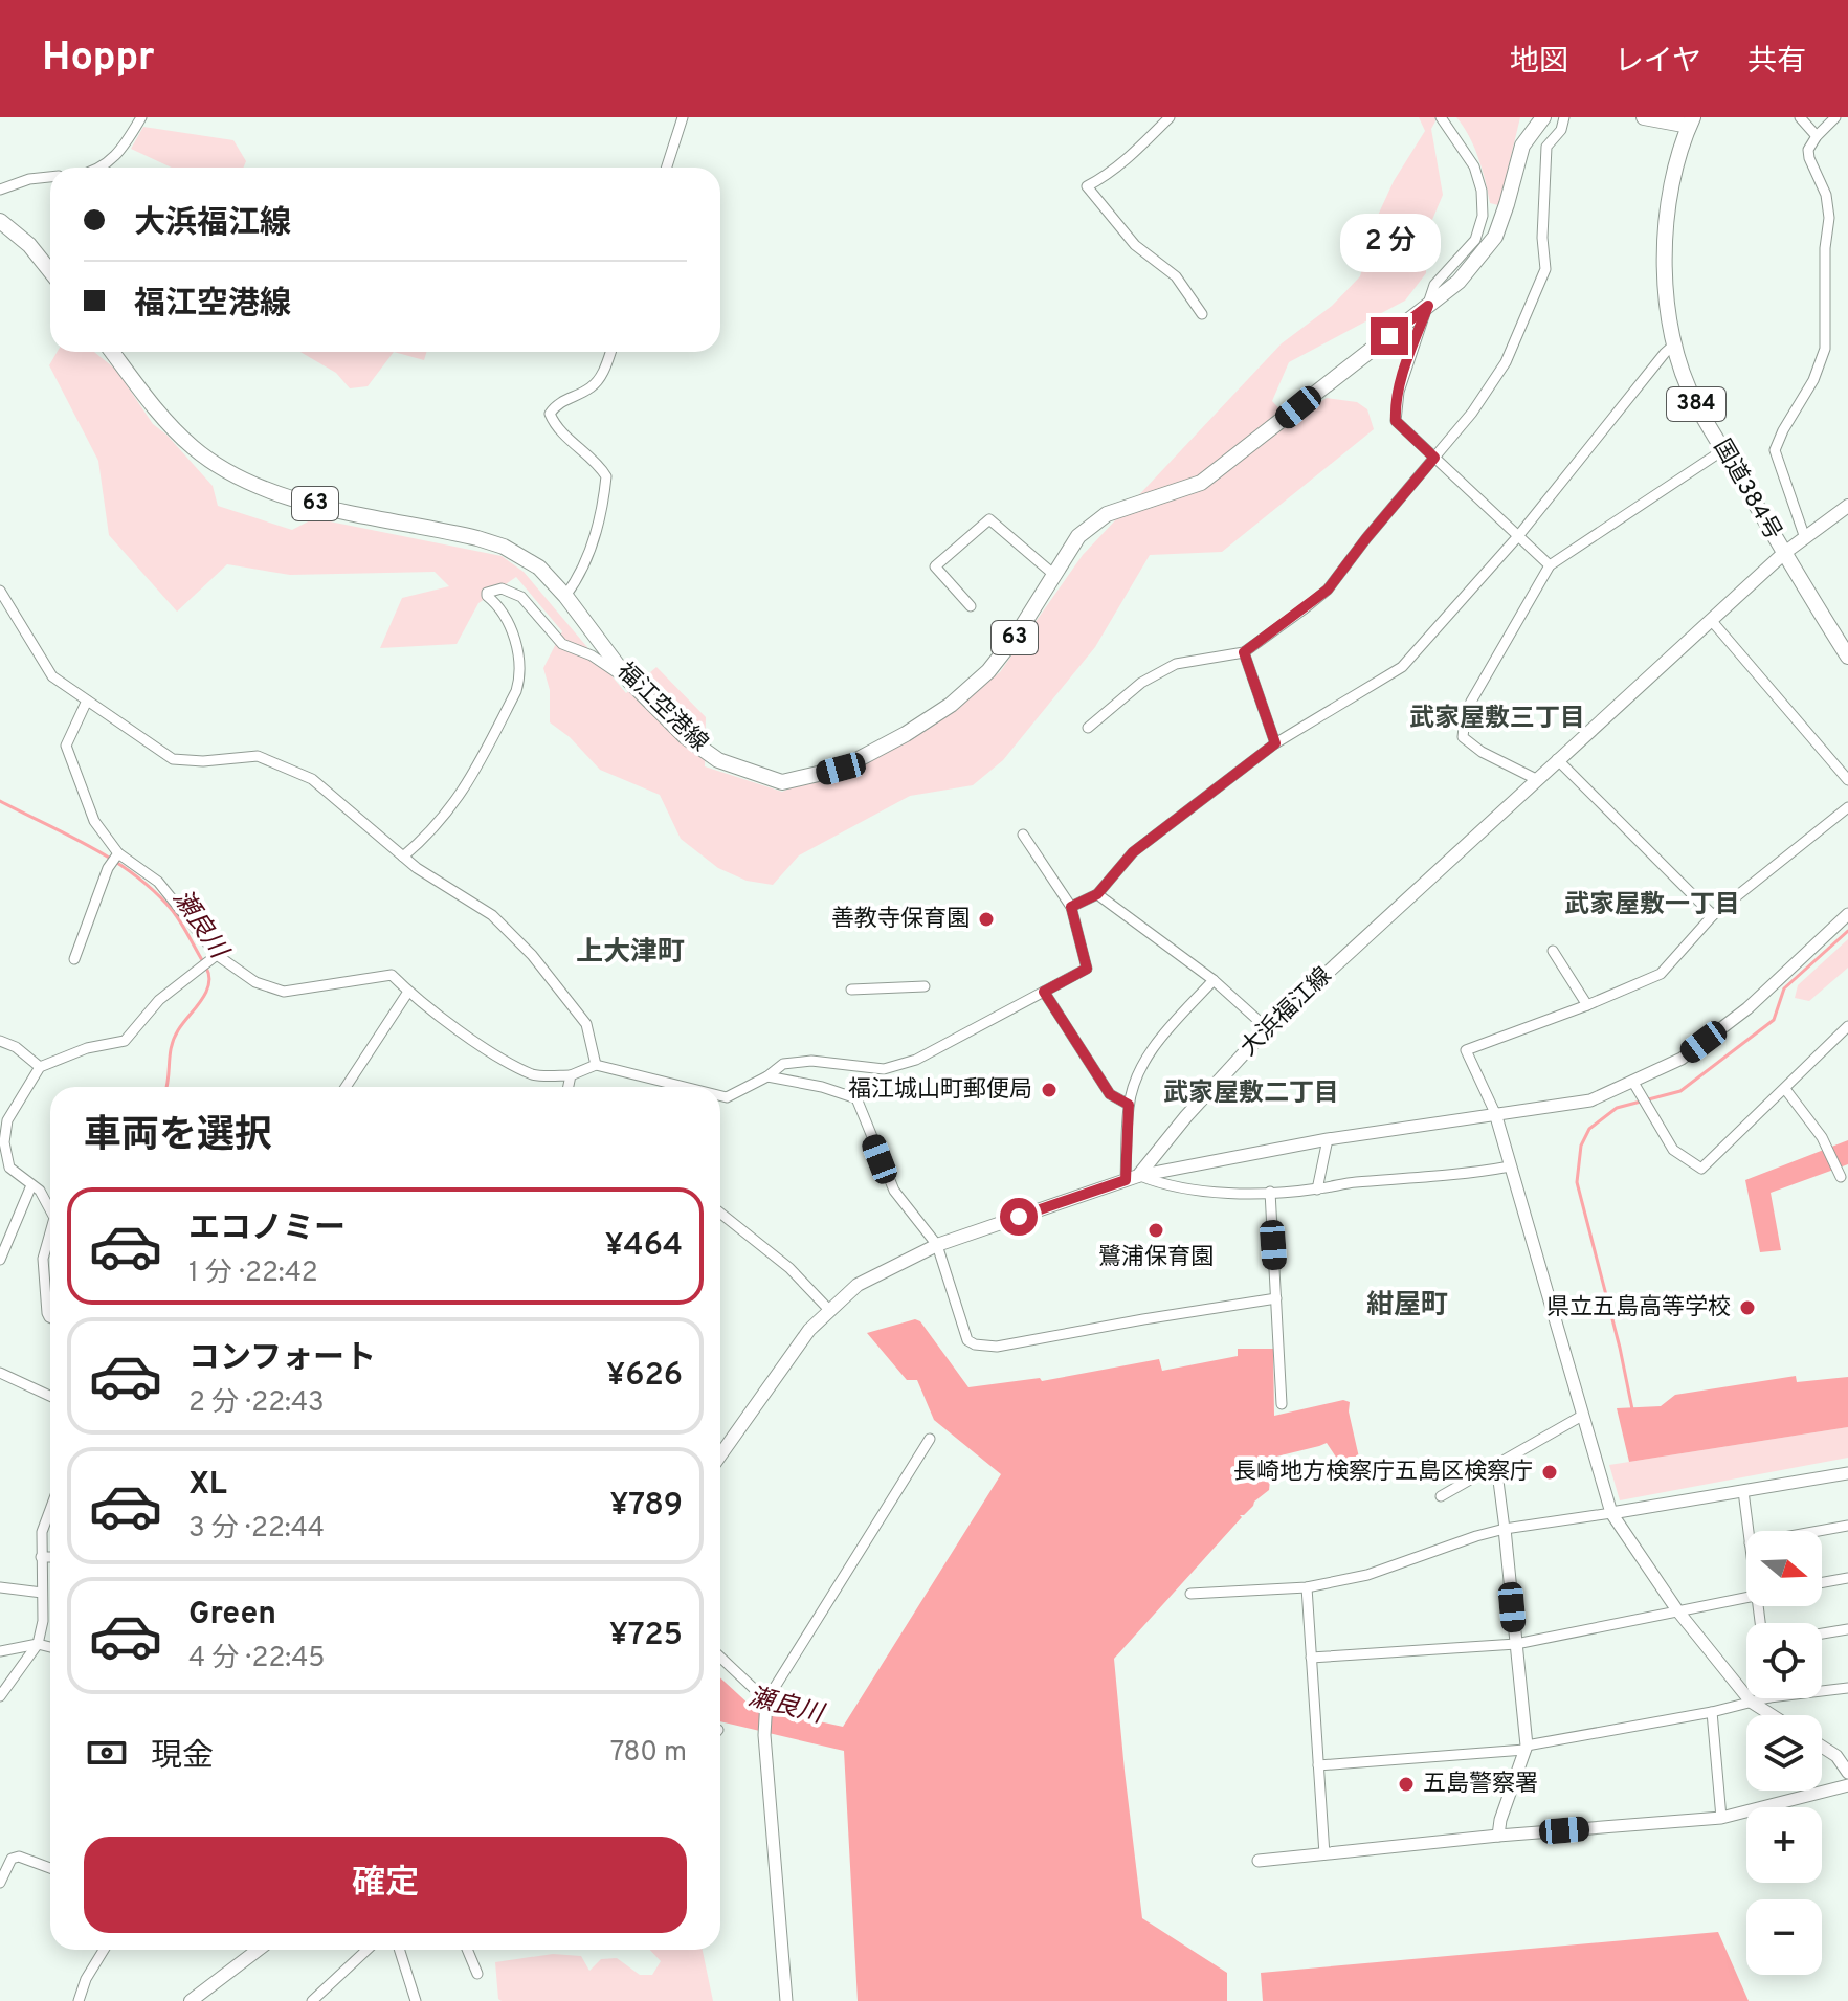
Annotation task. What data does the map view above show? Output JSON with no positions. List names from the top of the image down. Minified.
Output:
{"streets":{"main road":["384","国道384号","63","福江空港線","大浜福江線"]},"crossings":[["国道384号","大浜福江線"]],"districts":["武家屋敷三丁目","武家屋敷一丁目","上大津町","武家屋敷二丁目","紺屋町"],"water":["瀬良川"],"places":["善教寺保育園","福江城山町郵便局","鷺浦保育園","県立五島高等学校","長崎地方検察庁五島区検察庁","五島警察署"],"north":"right","page":{"header":"Hoppr","nav":["地図","レイヤ","共有"],"banner":["大浜福江線","福江空港線"],"bubble":"2 分","heading":"車両を選択","list":[{"name":"エコノミー","note":"1 分 · 22:42","value":"¥464"},{"name":"コンフォート","note":"2 分 · 22:43","value":"¥626"},{"name":"XL","note":"3 分 · 22:44","value":"¥789"},{"name":"Green","note":"4 分 · 22:45","value":"¥725"}],"map_buttons":["+","−"],"pay":["現金","780 m"],"buttons":"確定"}}
